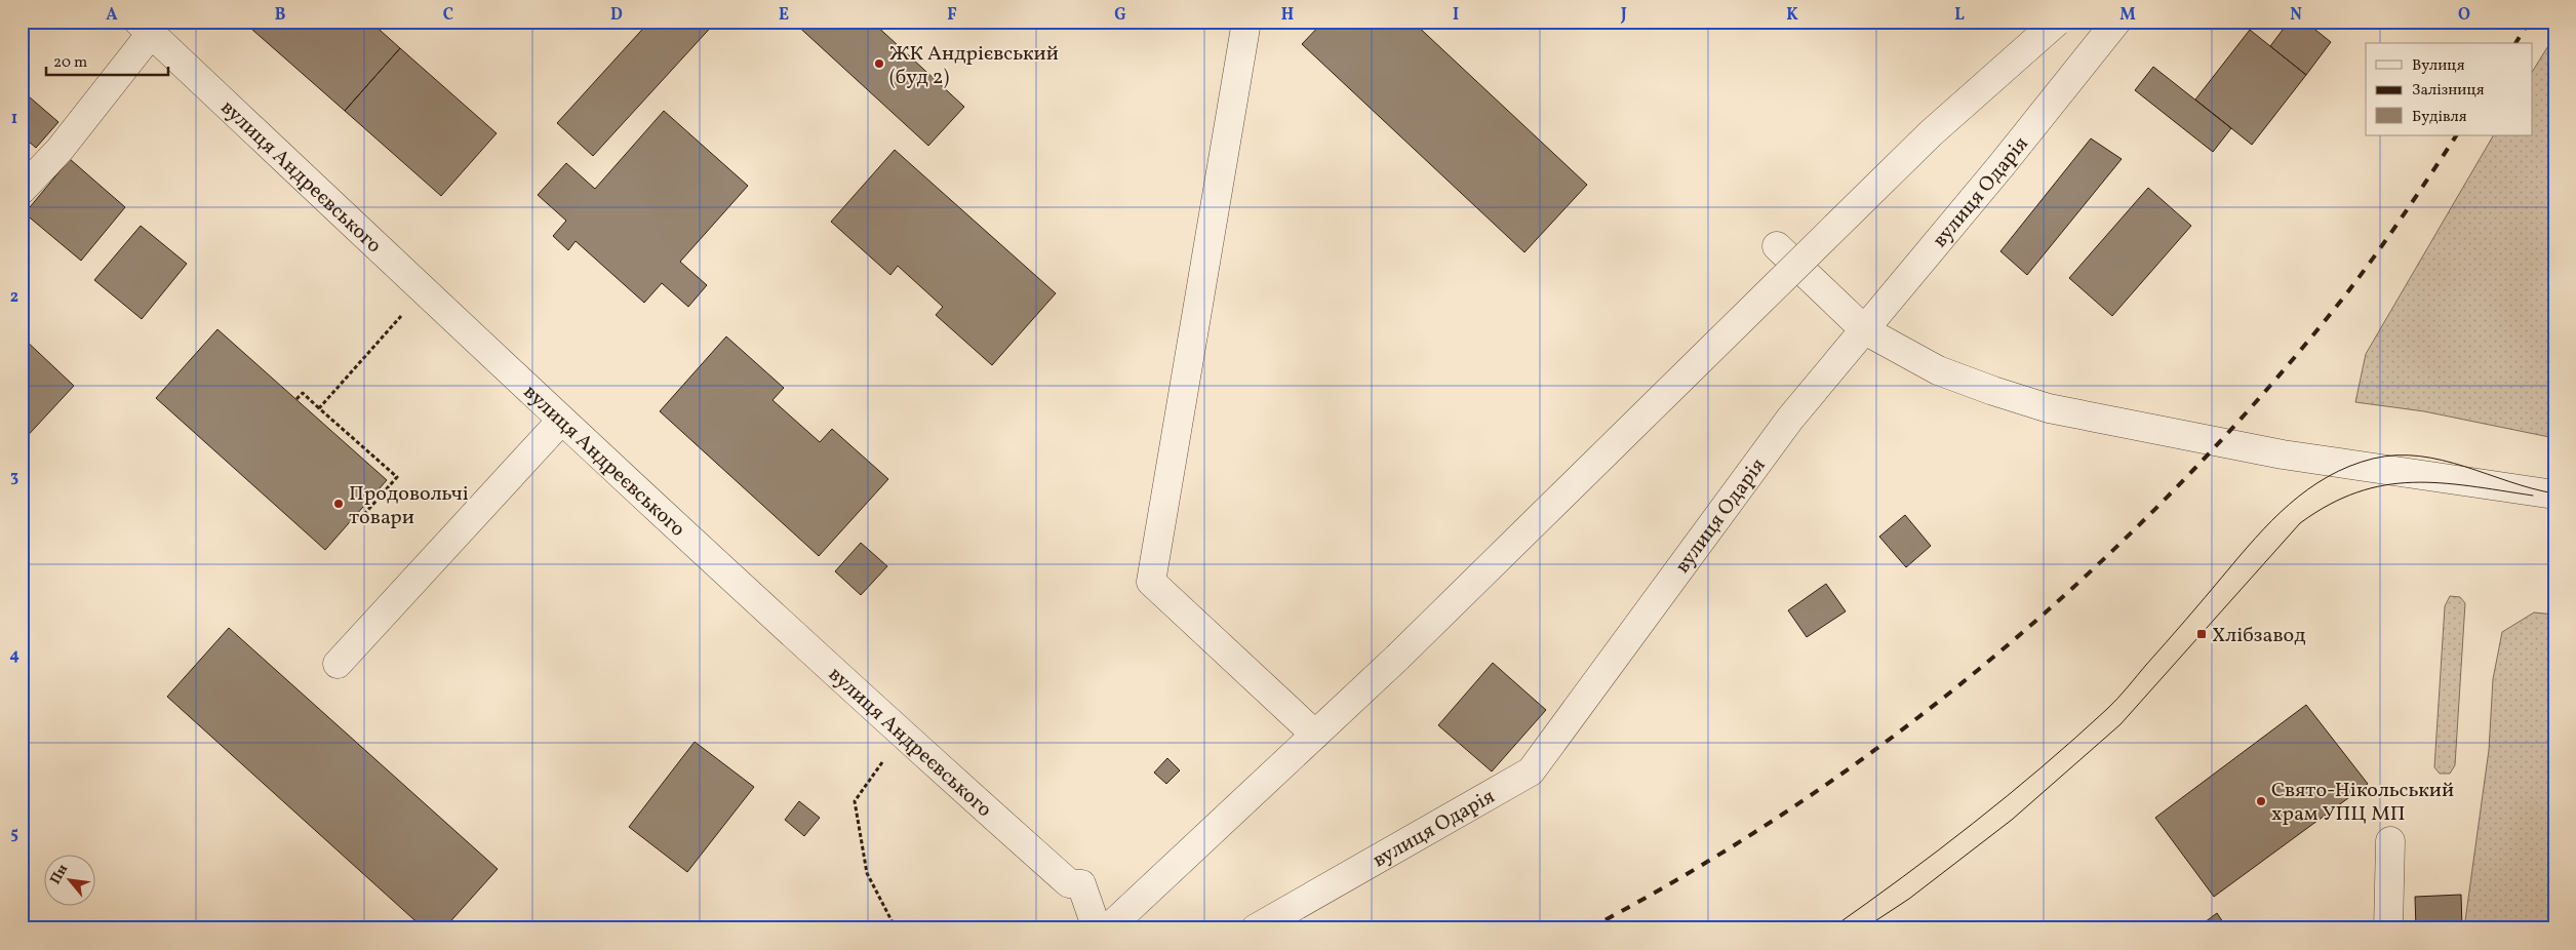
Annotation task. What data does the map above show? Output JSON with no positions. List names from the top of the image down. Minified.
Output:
{"streets":{"street":["вулиця Андреєвського","вулиця Одарія"]},"places":{"other":["ЖК Андрієвський (буд 2)","Продовольчі товари","Свято-Нікольський храм УПЦ МП"],"transit":["Хлібзавод"]},"legend":["Вулиця","Залізниця","Будівля"],"scale_bar":"20 m","north":"top left","grid":{"columns":["A","B","C","D","E","F","G","H","I","J","K","L","M","N","O"],"rows":["1","2","3","4","5"]}}
